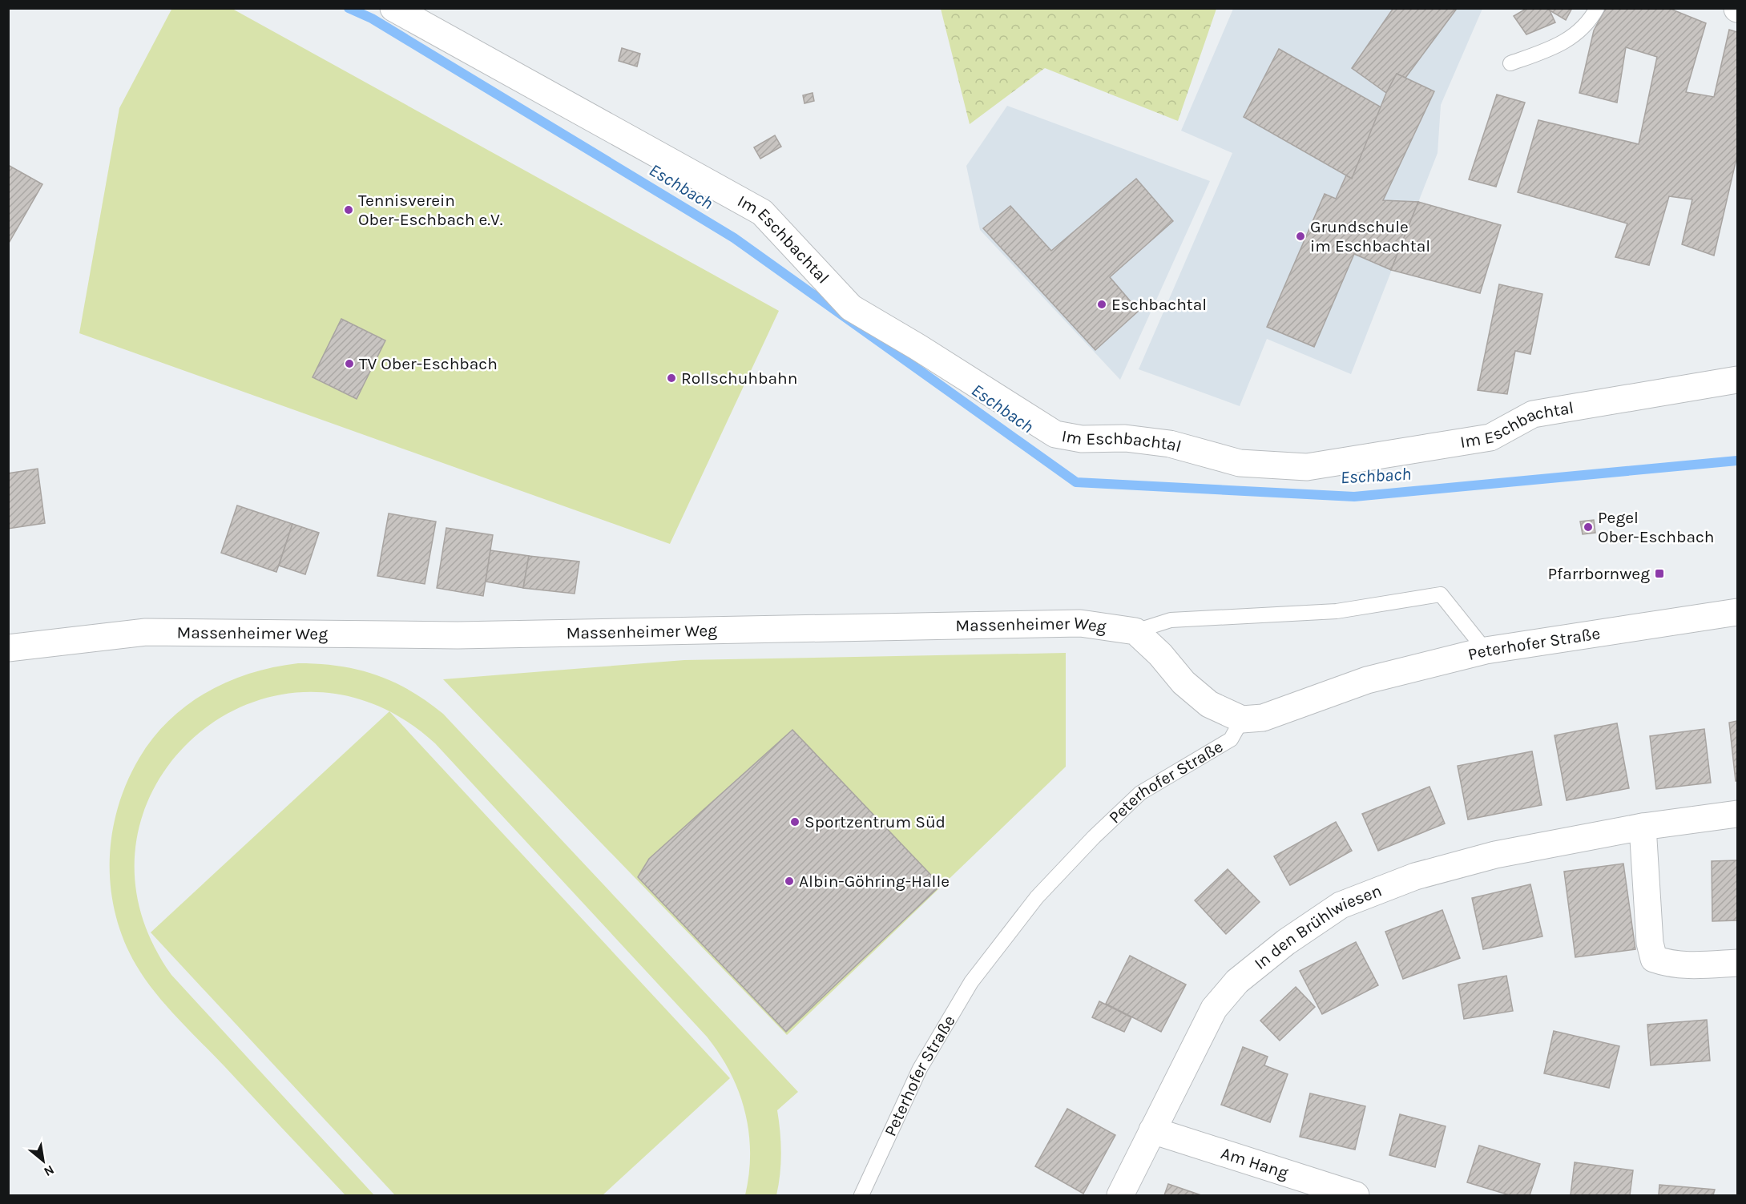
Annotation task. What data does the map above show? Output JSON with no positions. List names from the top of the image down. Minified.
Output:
{"streets":{"street":["Im Eschbachtal","Massenheimer Weg","Peterhofer Straße","In den Brühlwiesen","Am Hang"]},"crossings":[["In den Brühlwiesen","Am Hang"]],"water":["Eschbach"],"places":{"other":["Tennisverein Ober-Eschbach e.V.","Grundschule im Eschbachtal","Eschbachtal","TV Ober-Eschbach","Rollschuhbahn","Pegel Ober-Eschbach","Sportzentrum Süd","Albin-Göhring-Halle"],"transit":["Pfarrbornweg"]},"north":"bottom right"}
